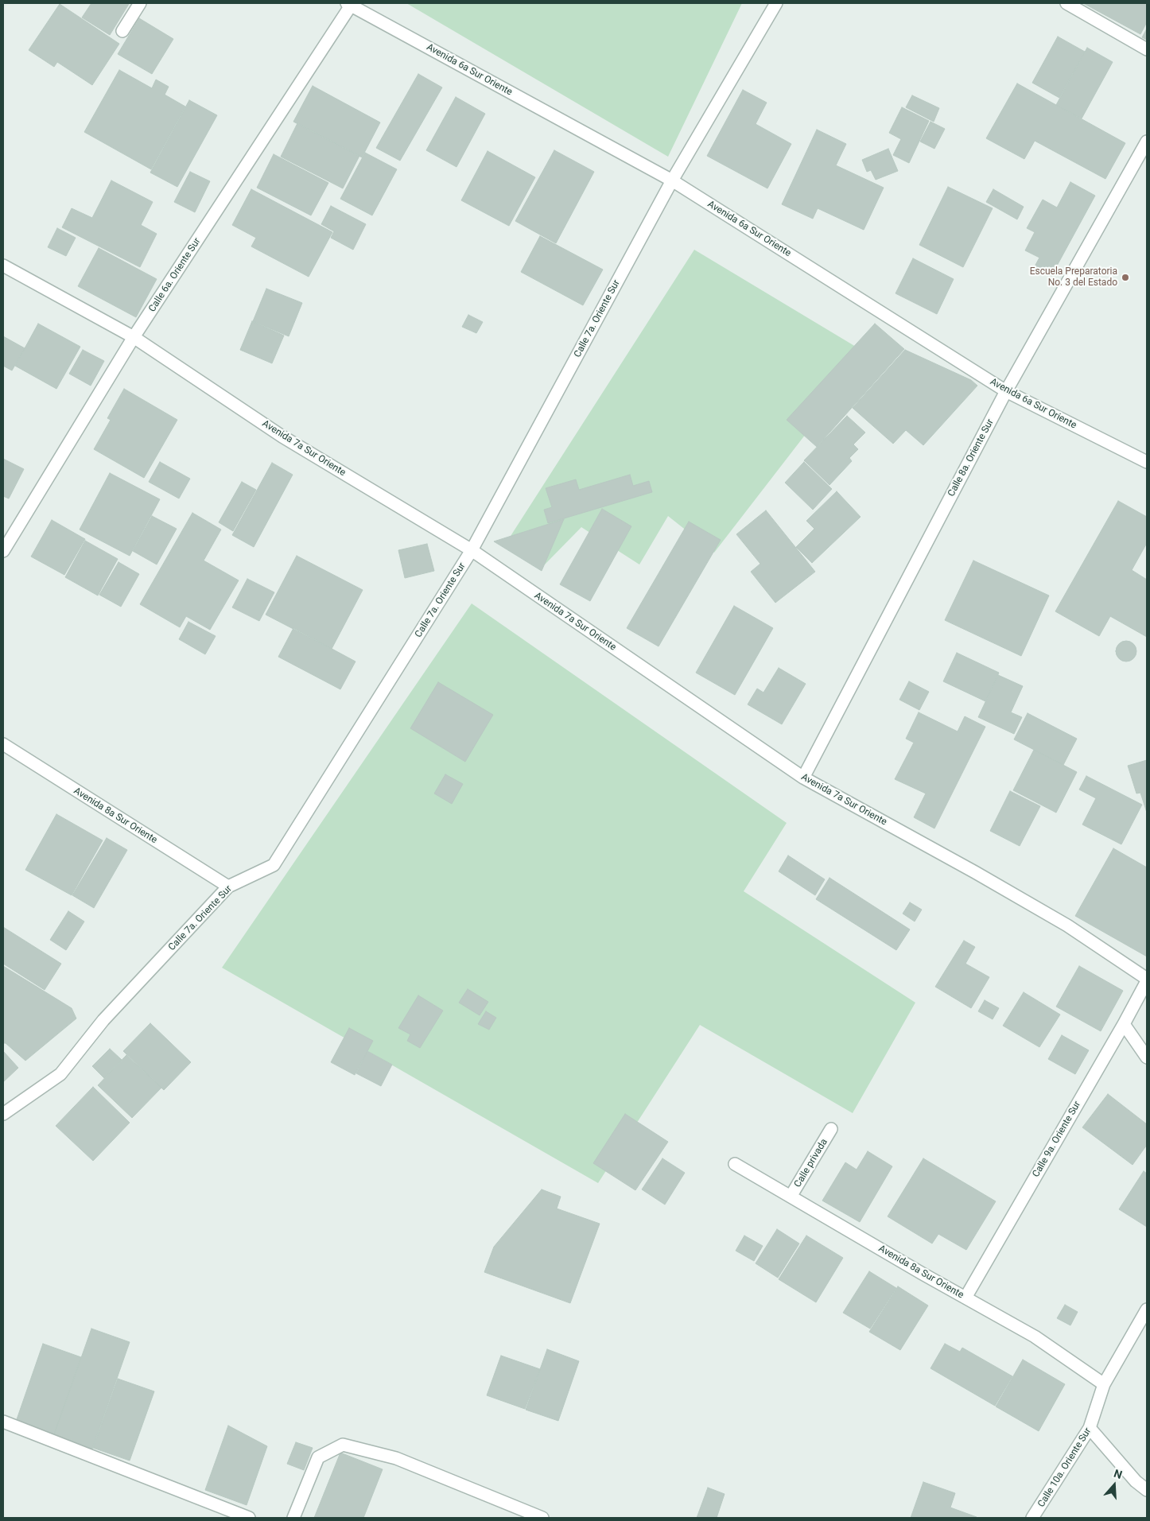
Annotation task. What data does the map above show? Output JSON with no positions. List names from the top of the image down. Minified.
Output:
{"streets":{"street":["Avenida 6a Sur Oriente","Calle 6a. Oriente Sur","Calle 7a. Oriente Sur","Avenida 7a Sur Oriente","Calle 8a. Oriente Sur","Avenida 8a Sur Oriente","Calle 9a. Oriente Sur","Calle privada","Calle 10a. Oriente Sur"]},"crossings":[["Avenida 6a Sur Oriente","Calle 6a. Oriente Sur"],["Avenida 6a Sur Oriente","Calle 7a. Oriente Sur"],["Avenida 6a Sur Oriente","Calle 8a. Oriente Sur"],["Calle 6a. Oriente Sur","Avenida 7a Sur Oriente"],["Calle 7a. Oriente Sur","Avenida 7a Sur Oriente"],["Calle 7a. Oriente Sur","Avenida 8a Sur Oriente"],["Avenida 7a Sur Oriente","Calle 8a. Oriente Sur"],["Avenida 7a Sur Oriente","Calle 9a. Oriente Sur"],["Avenida 8a Sur Oriente","Calle 9a. Oriente Sur"],["Avenida 8a Sur Oriente","Calle privada"],["Avenida 8a Sur Oriente","Calle 10a. Oriente Sur"]],"places":["Escuela Preparatoria No. 3 del Estado"],"north":"top"}
